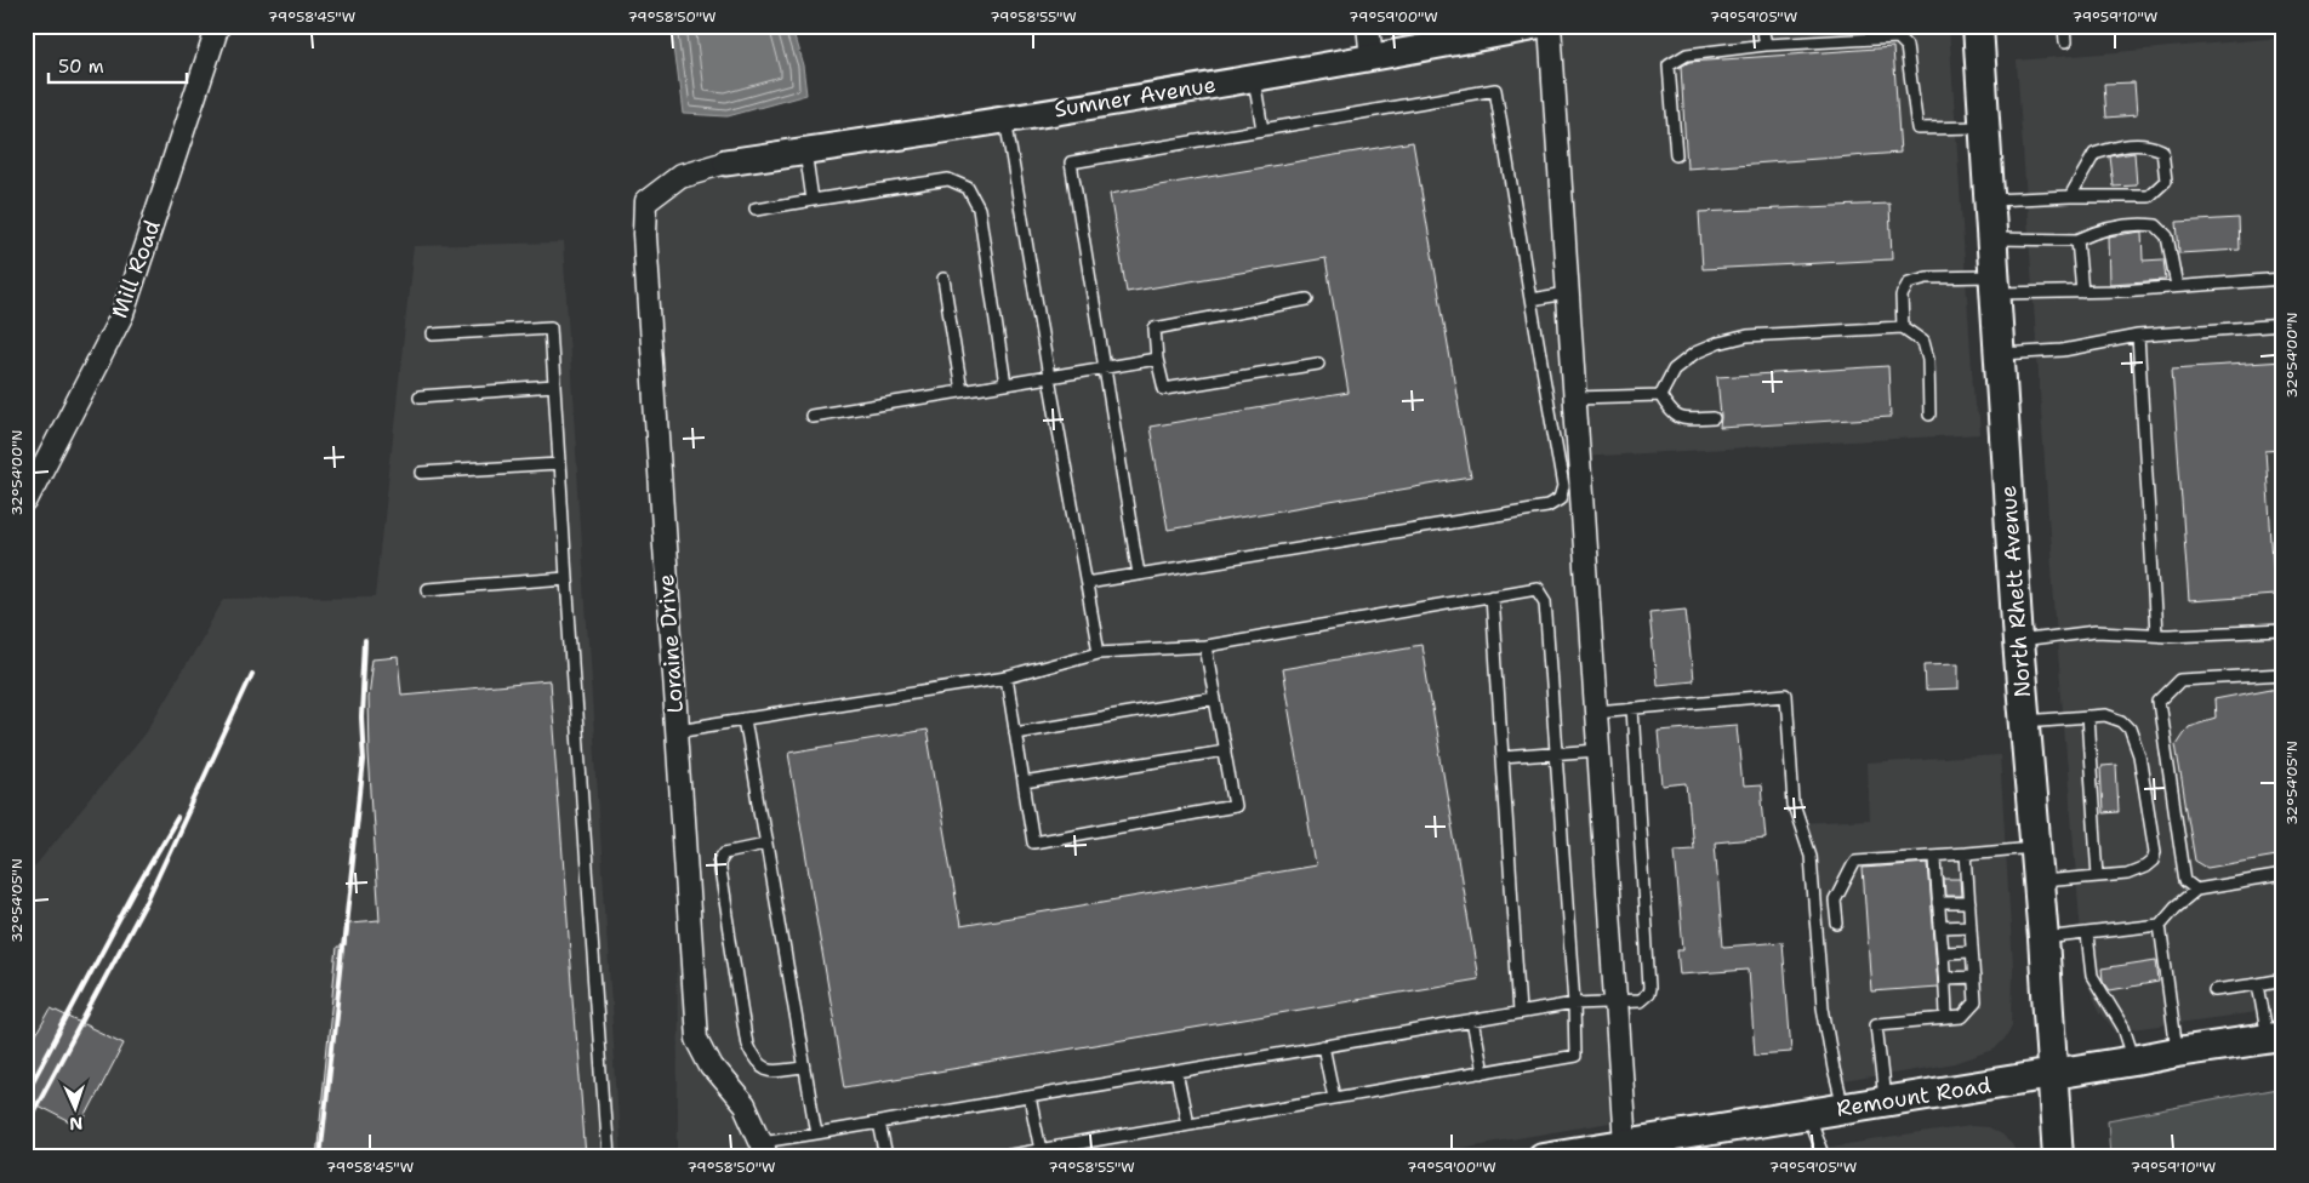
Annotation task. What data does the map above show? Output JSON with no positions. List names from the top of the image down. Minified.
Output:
{"streets":{"main road":["North Rhett Avenue","Remount Road"],"street":["Sumner Avenue","Mill Road","Loraine Drive"]},"crossings":[["Sumner Avenue","Loraine Drive"],["North Rhett Avenue","Remount Road"]],"scale_bar":"50 m","north":"bottom","coordinates":["79°58'45\"W","79°58'50\"W","79°58'55\"W","79°59'00\"W","79°59'05\"W","79°59'10\"W","32°54'00\"N","32°54'05\"N"]}
